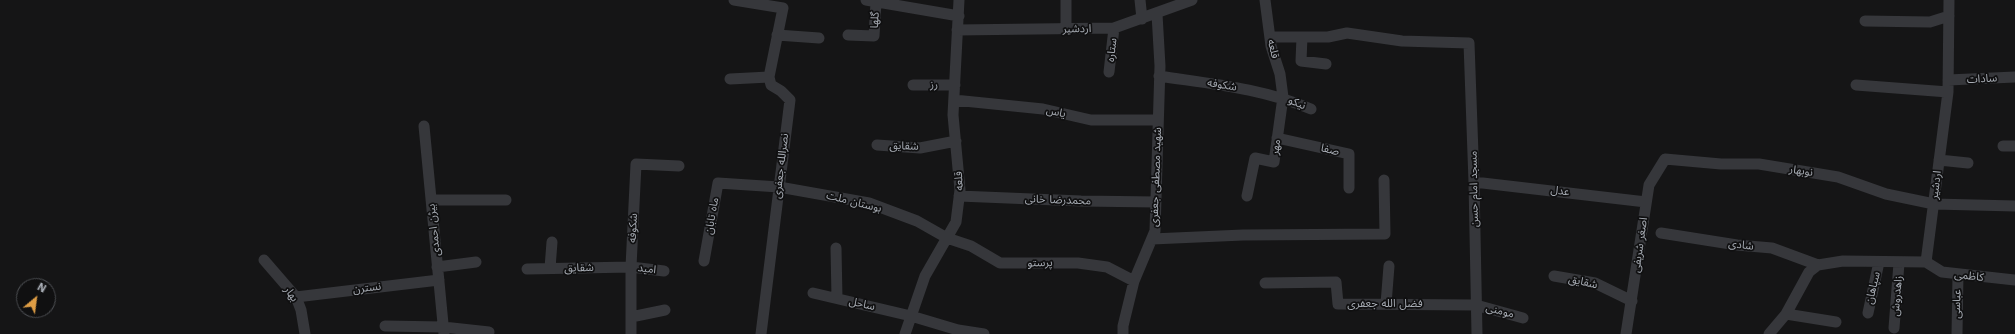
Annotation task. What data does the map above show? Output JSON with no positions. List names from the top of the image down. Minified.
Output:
{"streets":{"street":["گلها","اردشیر","قلعه","ستاره","سادات","رز","شکوفه","نیکو","یاس","شقایق","مهر","صفا","نصرالله جعفری","نوبهار","شهید مصطفی جعفری","مسجد امام حسن","عدل","محمدرضا خانی","بوستان ملت","ماه تابان","بیژن احمدی","اصغر شریفی","شادی","پرستو","امید","کاظمی","نسترن","سپاهان","بهار","زاهدروش","ساحل","فضل الله جعفری","عباسی","مومنی"]},"crossings":[["اردشیر","قلعه"],["اردشیر","ستاره"],["اردشیر","سادات"],["اردشیر","نوبهار"],["اردشیر","شهید مصطفی جعفری"],["اردشیر","کاظمی"],["قلعه","رز"],["قلعه","شکوفه"],["قلعه","نیکو"],["قلعه","یاس"],["قلعه","شقایق"],["قلعه","مهر"],["قلعه","محمدرضا خانی"],["قلعه","بوستان ملت"],["قلعه","پرستو"],["قلعه","ساحل"],["شکوفه","نیکو"],["شکوفه","شقایق"],["شکوفه","مهر"],["شکوفه","شهید مصطفی جعفری"],["شکوفه","امید"],["نیکو","مهر"],["یاس","شهید مصطفی جعفری"],["شقایق","اصغر شریفی"],["شقایق","امید"],["مهر","صفا"],["نصرالله جعفری","بوستان ملت"],["نصرالله جعفری","ماه تابان"],["نوبهار","اصغر شریفی"],["شهید مصطفی جعفری","محمدرضا خانی"],["شهید مصطفی جعفری","پرستو"],["مسجد امام حسن","عدل"],["مسجد امام حسن","فضل الله جعفری"],["مسجد امام حسن","مومنی"],["عدل","اصغر شریفی"],["بوستان ملت","ماه تابان"],["بوستان ملت","پرستو"],["بیژن احمدی","نسترن"],["کاظمی","عباسی"],["نسترن","بهار"],["فضل الله جعفری","مومنی"]],"north":"top right"}
